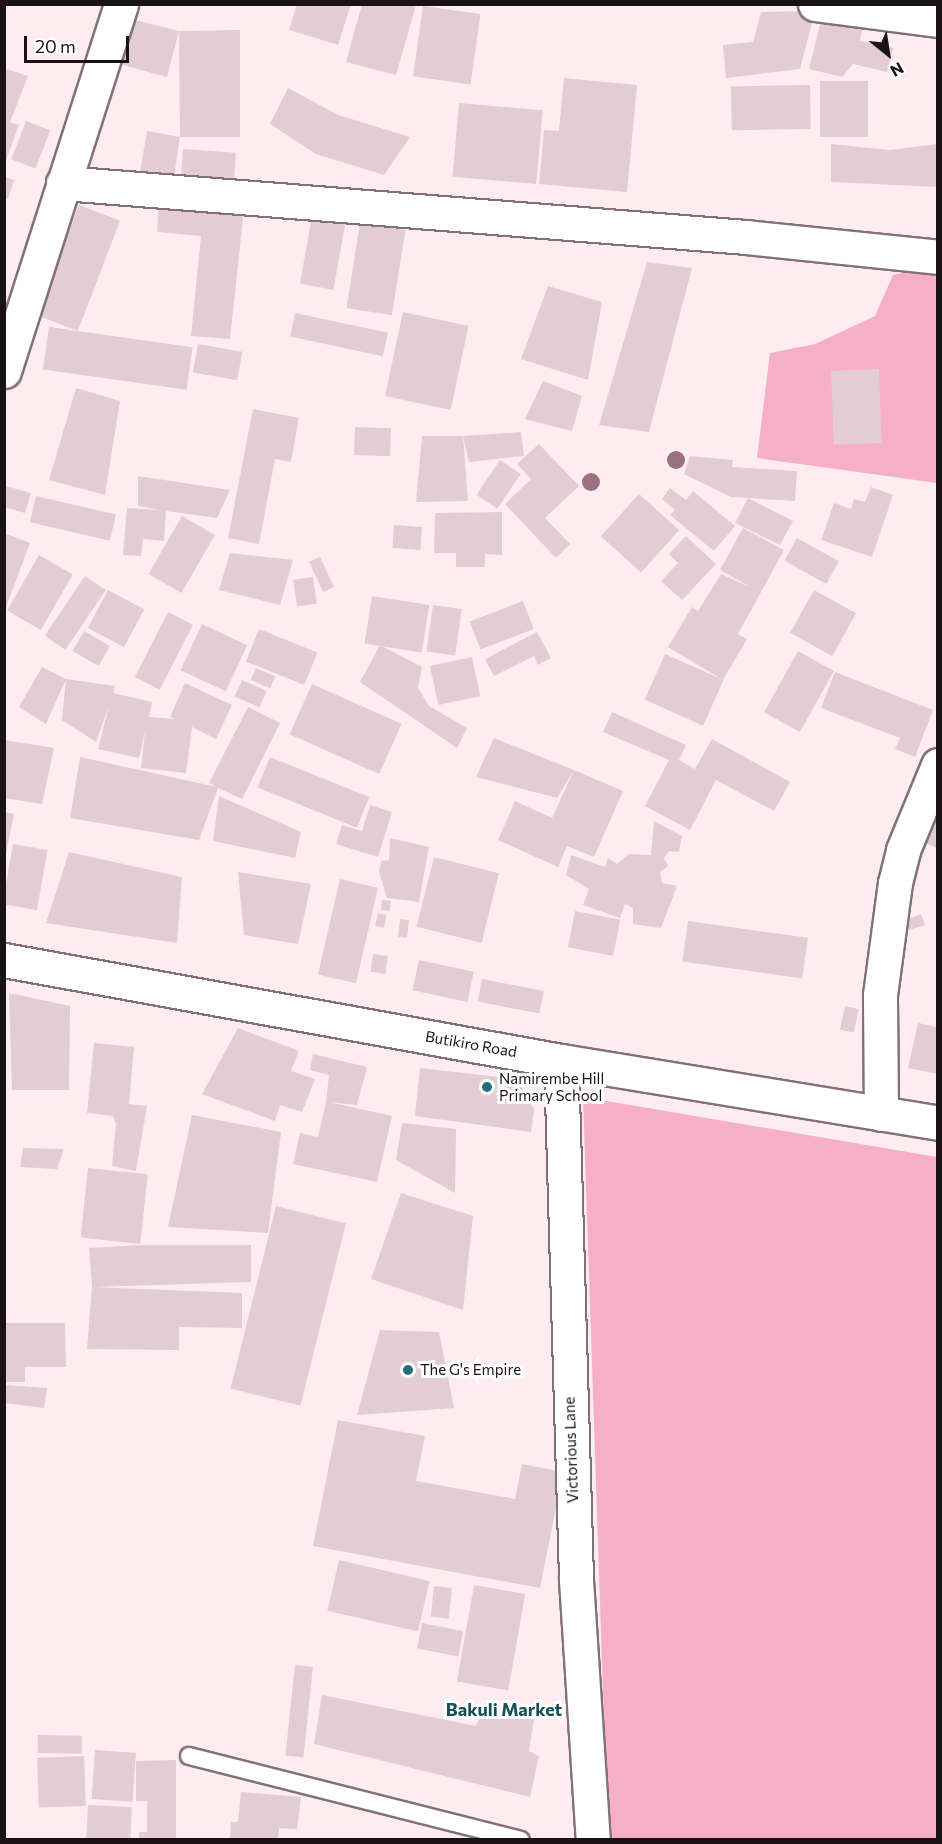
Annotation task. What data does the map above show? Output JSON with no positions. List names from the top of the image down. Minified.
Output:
{"streets":{"street":["Butikiro Road","Victorious Lane"]},"crossings":[["Butikiro Road","Victorious Lane"]],"districts":["Bakuli Market"],"places":["Namirembe Hill Primary School","The G's Empire"],"scale_bar":"20 m","north":"bottom right"}
